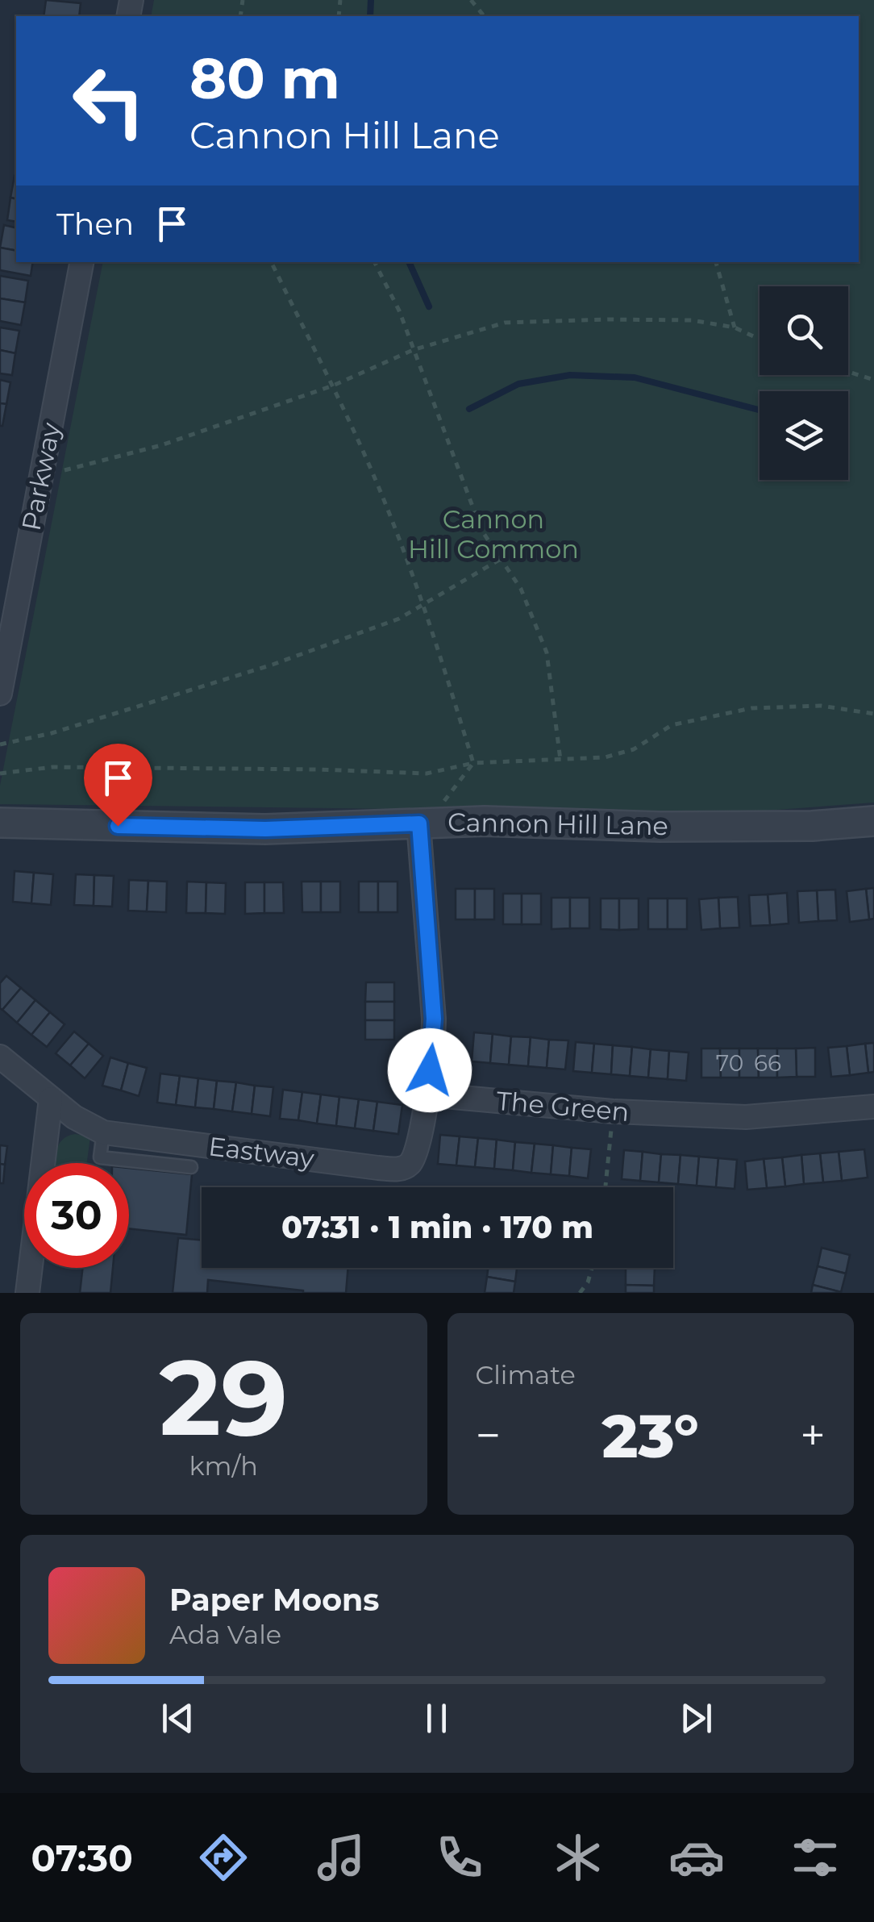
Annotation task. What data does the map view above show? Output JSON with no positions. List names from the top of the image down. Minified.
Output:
{"streets":{"street":["Parkway","Cannon Hill Lane","The Green","Eastway"]},"crossings":[["The Green","Eastway"]],"parks":["Cannon Hill Common"],"house_numbers":["70","66"],"page":{"turn":["80 m","Cannon Hill Lane"],"then":"Then","limit":"30","trip":"07:31 · 1 min · 170 m","tile":[["29","km/h"],"Climate"],"heat":["−","23°","+"],"song":["Paper Moons","Ada Vale"],"tabs":"07:30"}}
